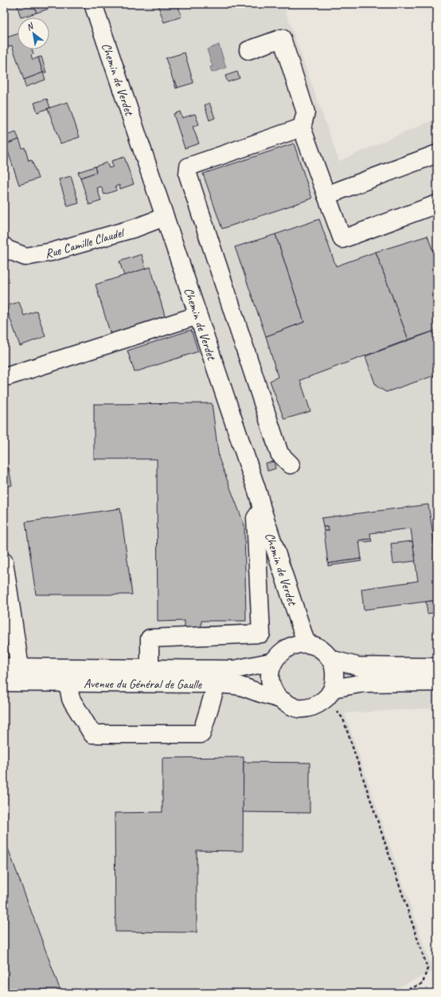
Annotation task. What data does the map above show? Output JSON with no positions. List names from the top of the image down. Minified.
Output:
{"streets":{"main road":["Chemin de Verdet","Rue Camille Claudel","Avenue du Général de Gaulle"]},"crossings":[["Chemin de Verdet","Rue Camille Claudel"],["Chemin de Verdet","Avenue du Général de Gaulle"]],"north":"top left"}
